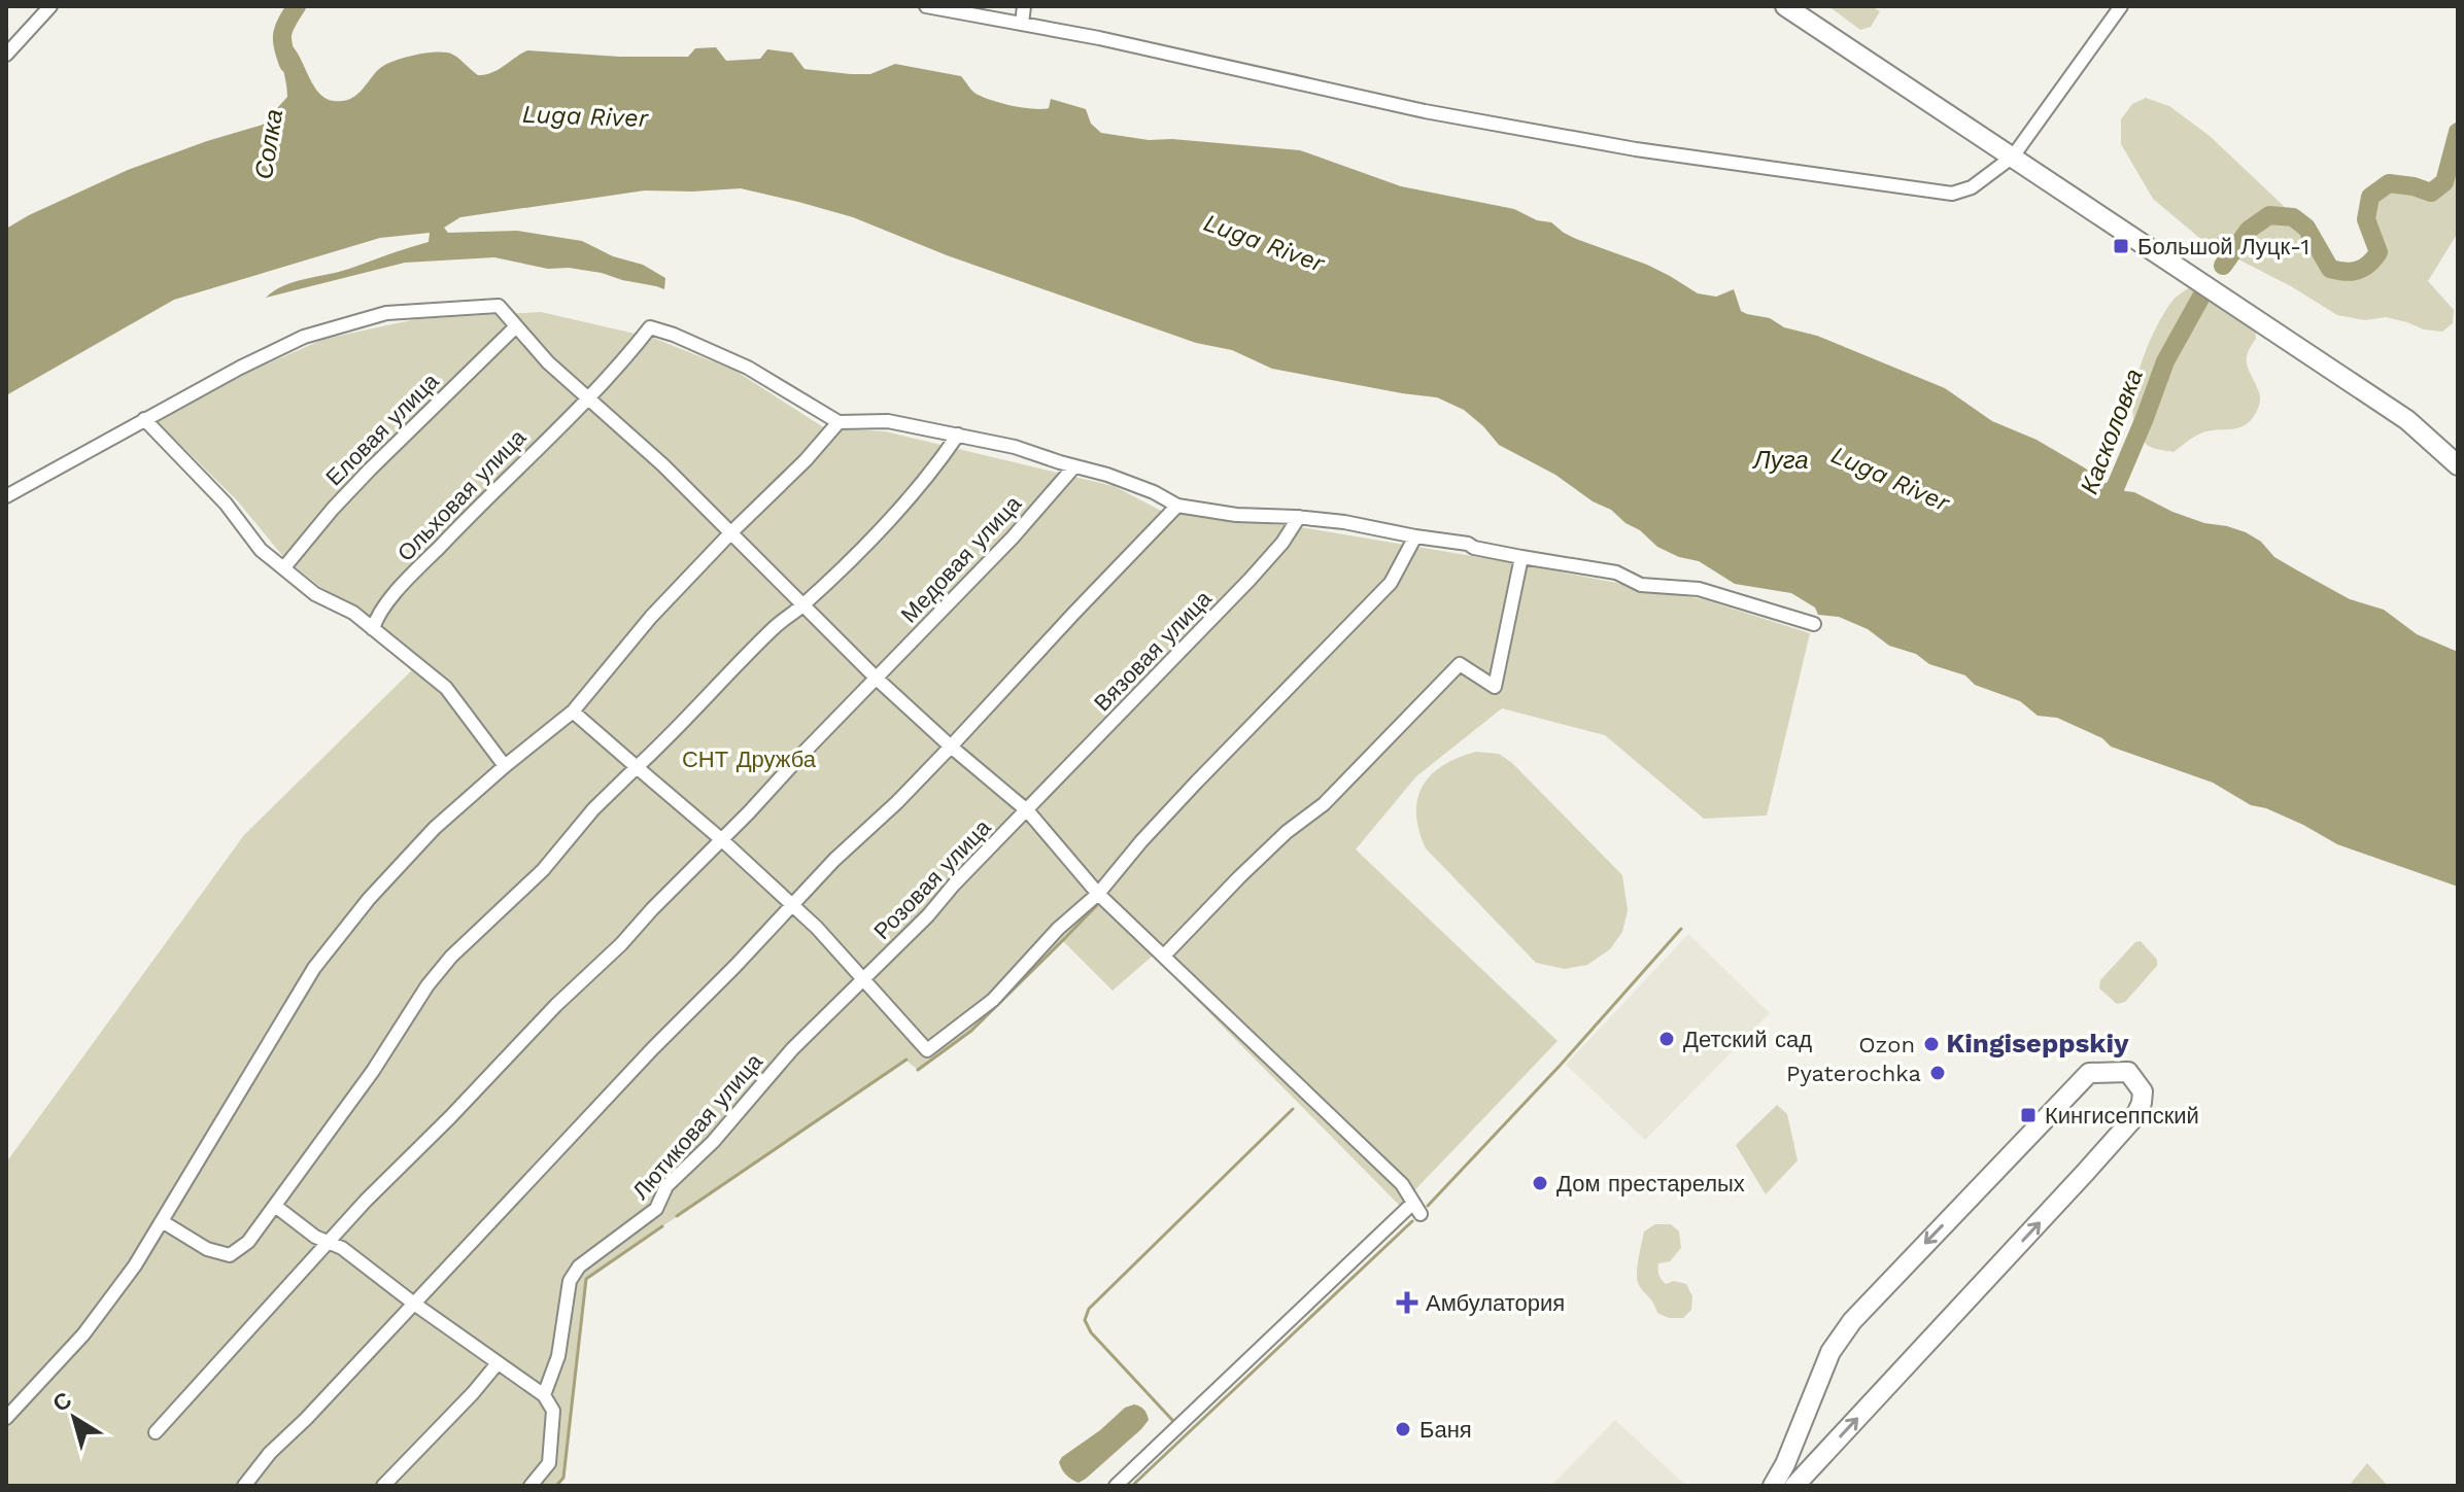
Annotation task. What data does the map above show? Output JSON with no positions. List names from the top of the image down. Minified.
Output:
{"streets":{"street":["Еловая улица","Ольховая улица","Медовая улица","Вязовая улица","Розовая улица","Лютиковая улица"]},"crossings":[["Вязовая улица","Розовая улица"],["Розовая улица","Лютиковая улица"]],"districts":["Kingiseppskiy"],"water":["Luga River","Солка","Касколовка","Луга"],"parks":["СНТ Дружба"],"places":{"transit":["Большой Луцк-1","Кингисеппский"],"other":["Детский сад","Ozon","Pyaterochka","Дом престарелых","Баня"],"health":["Амбулатория"]},"north":"top left"}
